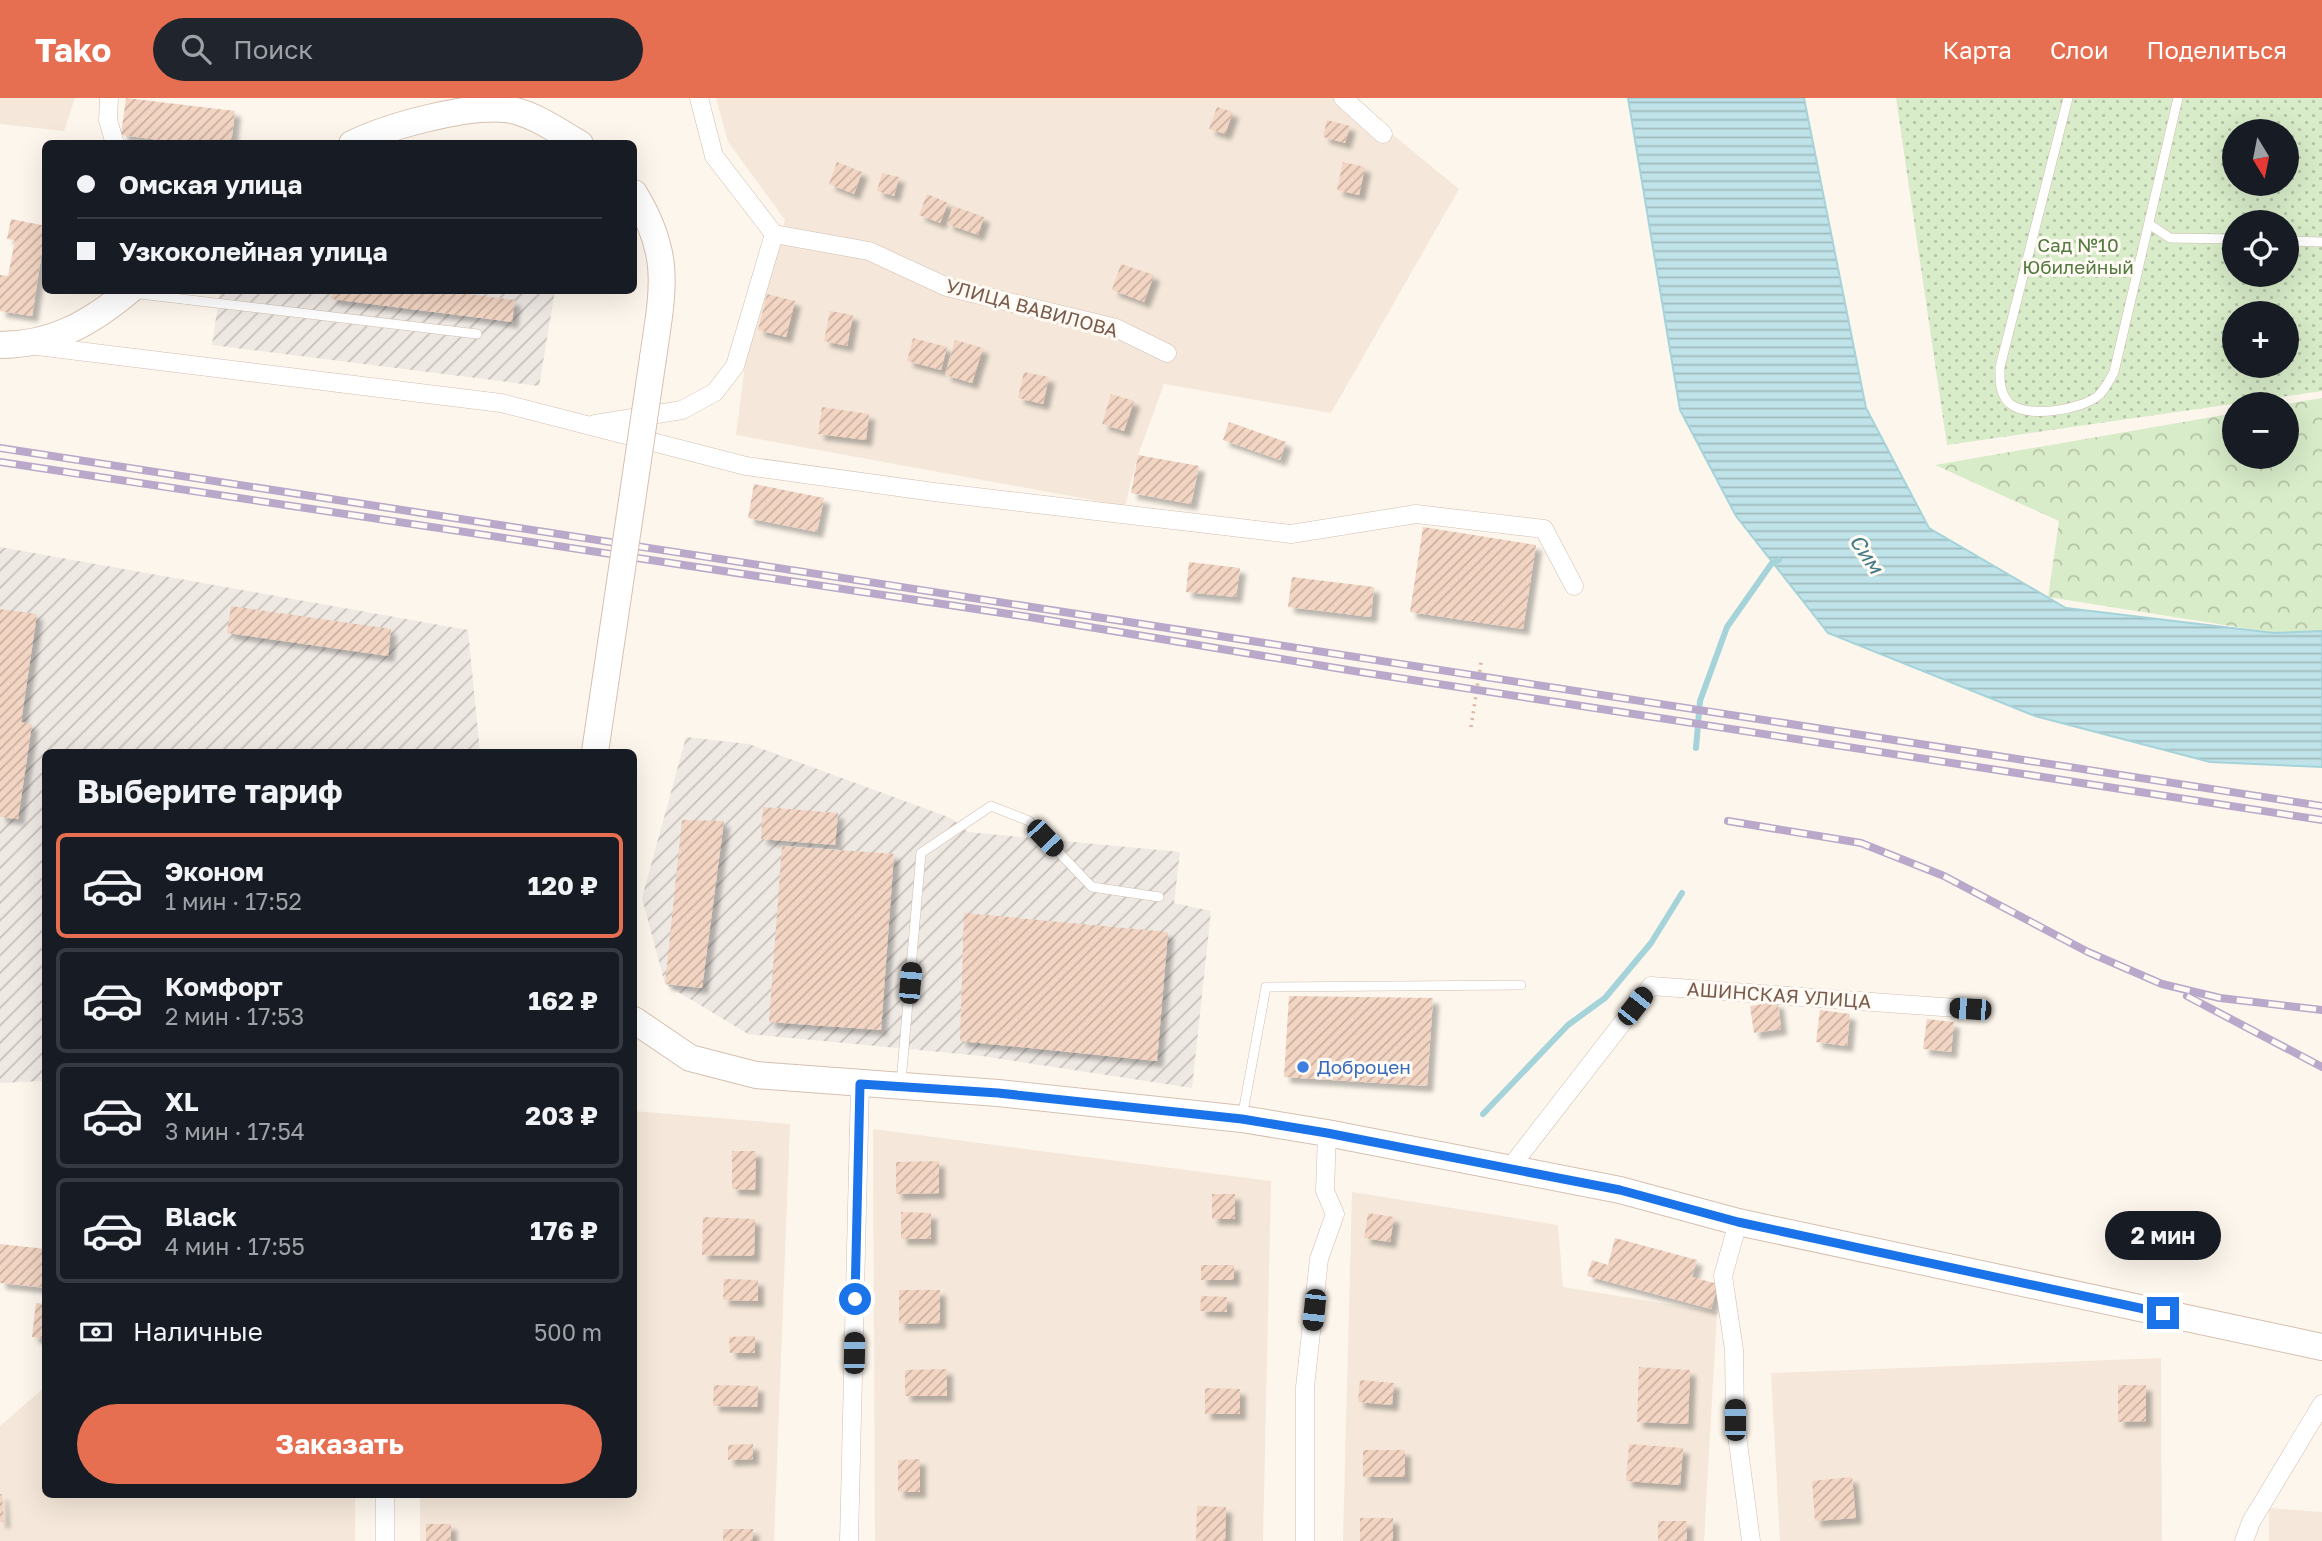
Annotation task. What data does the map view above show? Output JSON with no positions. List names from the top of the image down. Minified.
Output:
{"streets":{"street":["УЛИЦА ВАВИЛОВА","АШИНСКАЯ УЛИЦА"]},"water":["Сим"],"parks":["Сад №10 Юбилейный"],"places":["Доброцен"],"north":"bottom","page":{"header":"Tako","search":"Поиск","nav":["Карта","Слои","Поделиться"],"map_buttons":["+","−"],"banner":["Омская улица","Узкоколейная улица"],"heading":"Выберите тариф","list":[{"name":"Эконом","note":"1 мин · 17:52","value":"120 ₽"},{"name":"Комфорт","note":"2 мин · 17:53","value":"162 ₽"},{"name":"XL","note":"3 мин · 17:54","value":"203 ₽"},{"name":"Black","note":"4 мин · 17:55","value":"176 ₽"}],"bubble":"2 мин","pay":["Наличные","500 m"],"buttons":"Заказать"}}
